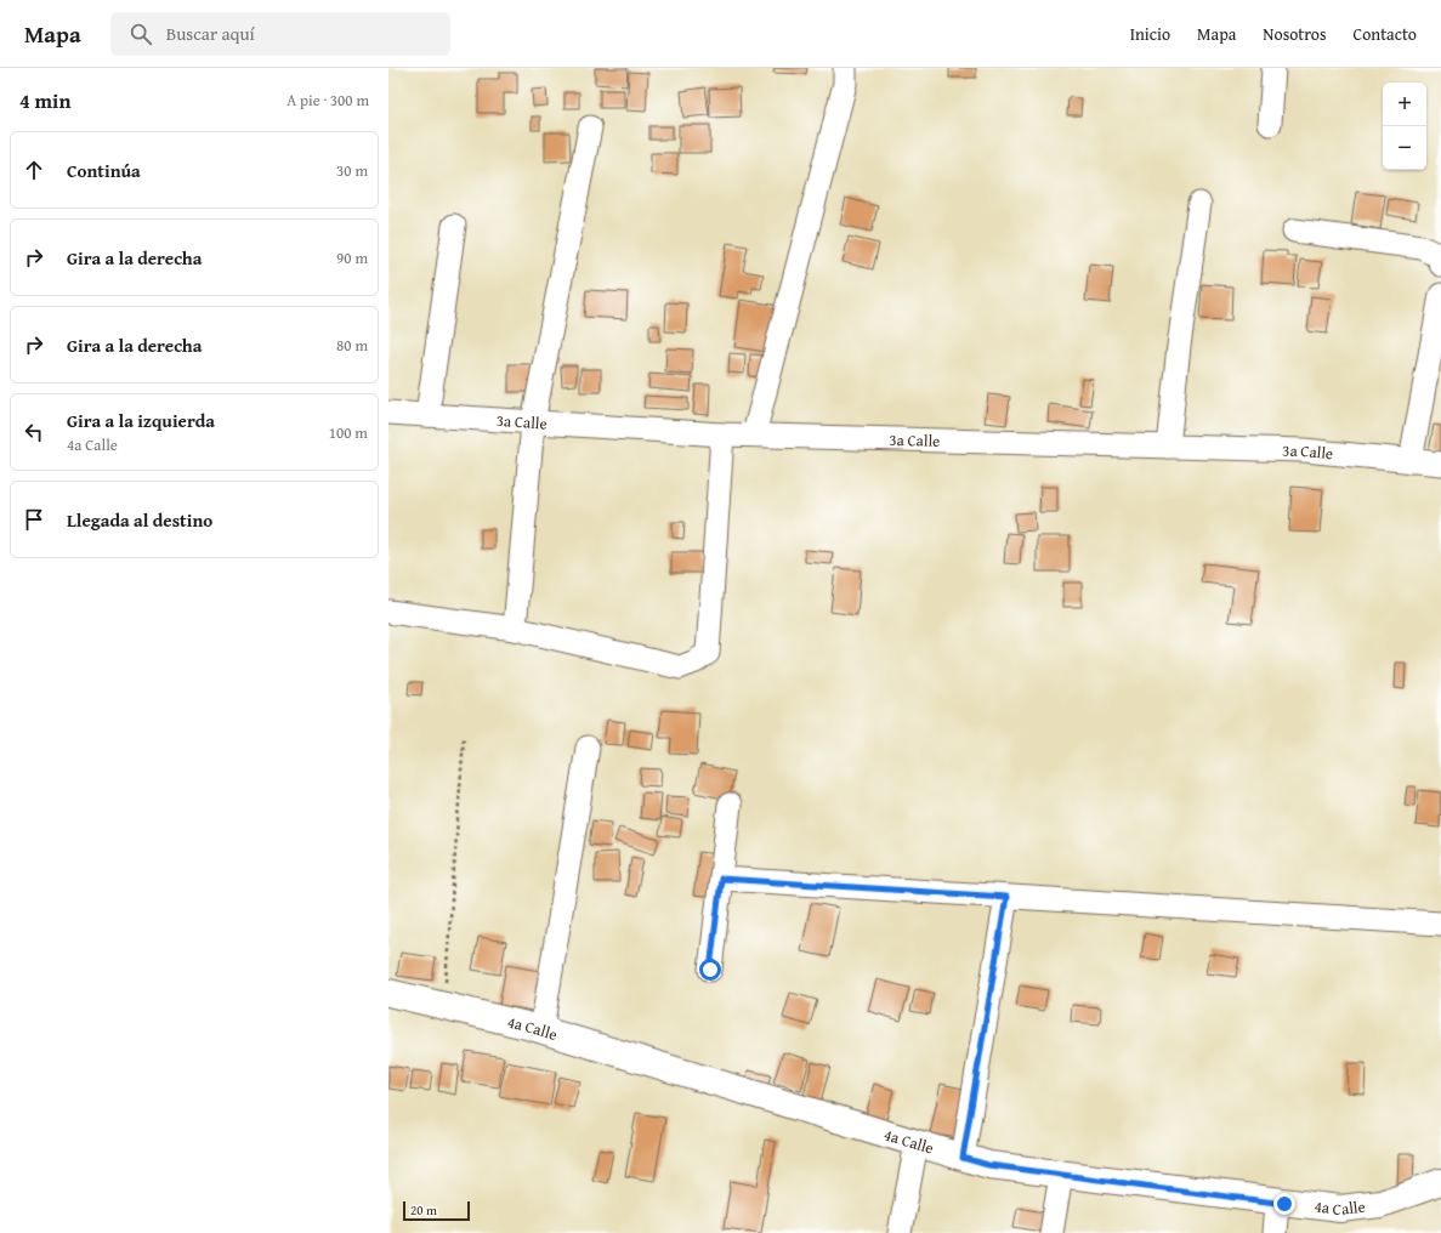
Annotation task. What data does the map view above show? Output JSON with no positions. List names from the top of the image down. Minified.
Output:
{"streets":{"street":["3a Calle","4a Calle"]},"scale_bar":"20 m","page":{"header":"Mapa","search":"Buscar aquí","nav":["Inicio","Mapa","Nosotros","Contacto"],"heading":["4 min","A pie · 300 m"],"map_buttons":["+","−"],"list":[["Continúa","30 m"],["Gira a la derecha","90 m"],["Gira a la derecha","80 m"],["Gira a la izquierda","4a Calle","100 m"],"Llegada al destino"],"scale":"20 m"}}
